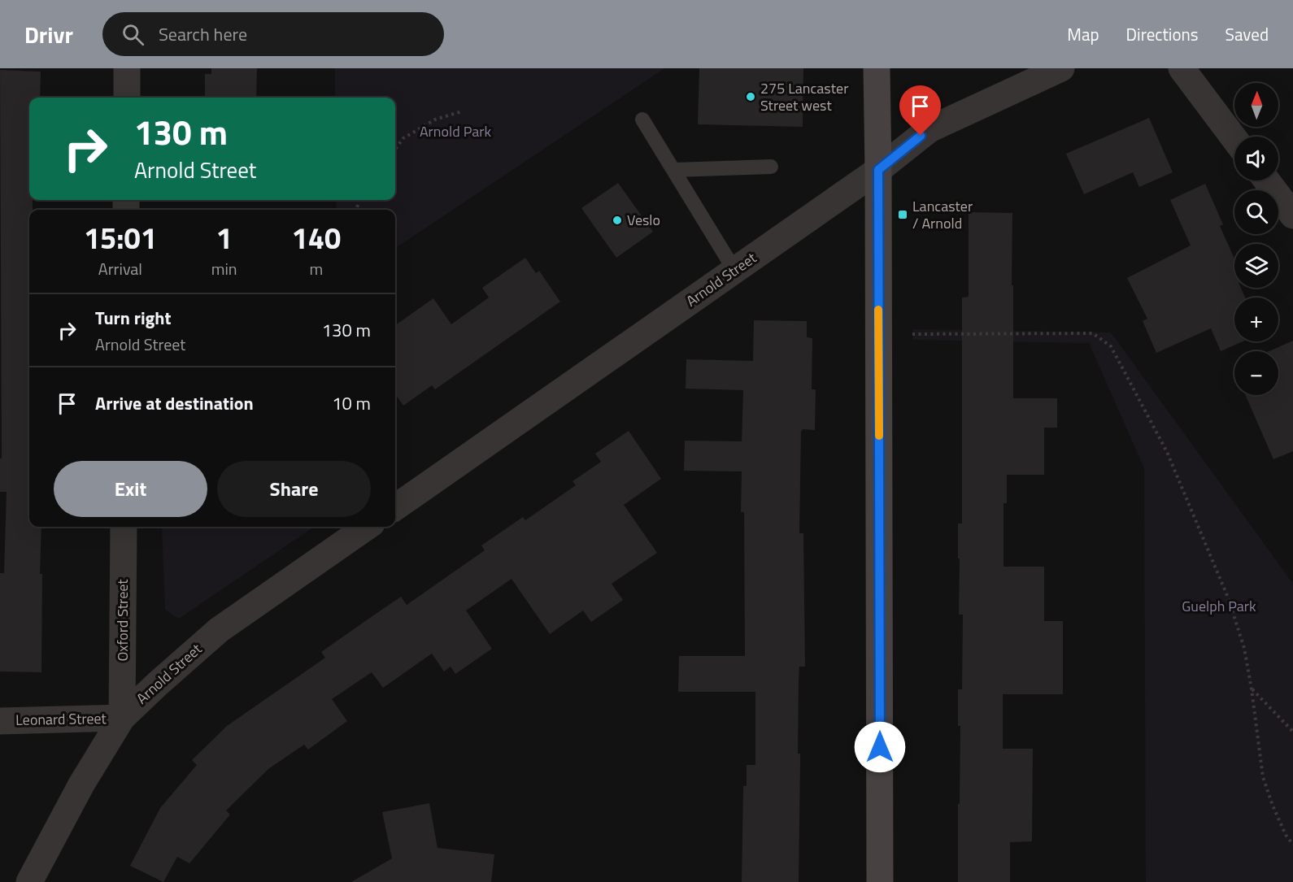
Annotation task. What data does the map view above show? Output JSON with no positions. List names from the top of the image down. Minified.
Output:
{"streets":{"street":["Arnold Street","Oxford Street","Leonard Street"]},"crossings":[["Arnold Street","Oxford Street"],["Arnold Street","Leonard Street"],["Oxford Street","Leonard Street"]],"parks":["Arnold Park","Guelph Park"],"places":{"other":["275 Lancaster Street west","Veslo"],"transit":["Lancaster / Arnold"]},"north":"top","page":{"header":"Drivr","search":"Search here","nav":["Map","Directions","Saved"],"map_buttons":["+","−"],"turn":["130 m","Arnold Street"],"eta":["15:01","Arrival","1","min","140","m"],"list":[{"name":"Turn right","note":"Arnold Street","value":"130 m"},{"name":"Arrive at destination","value":"10 m"}],"buttons":["Exit","Share"]}}
